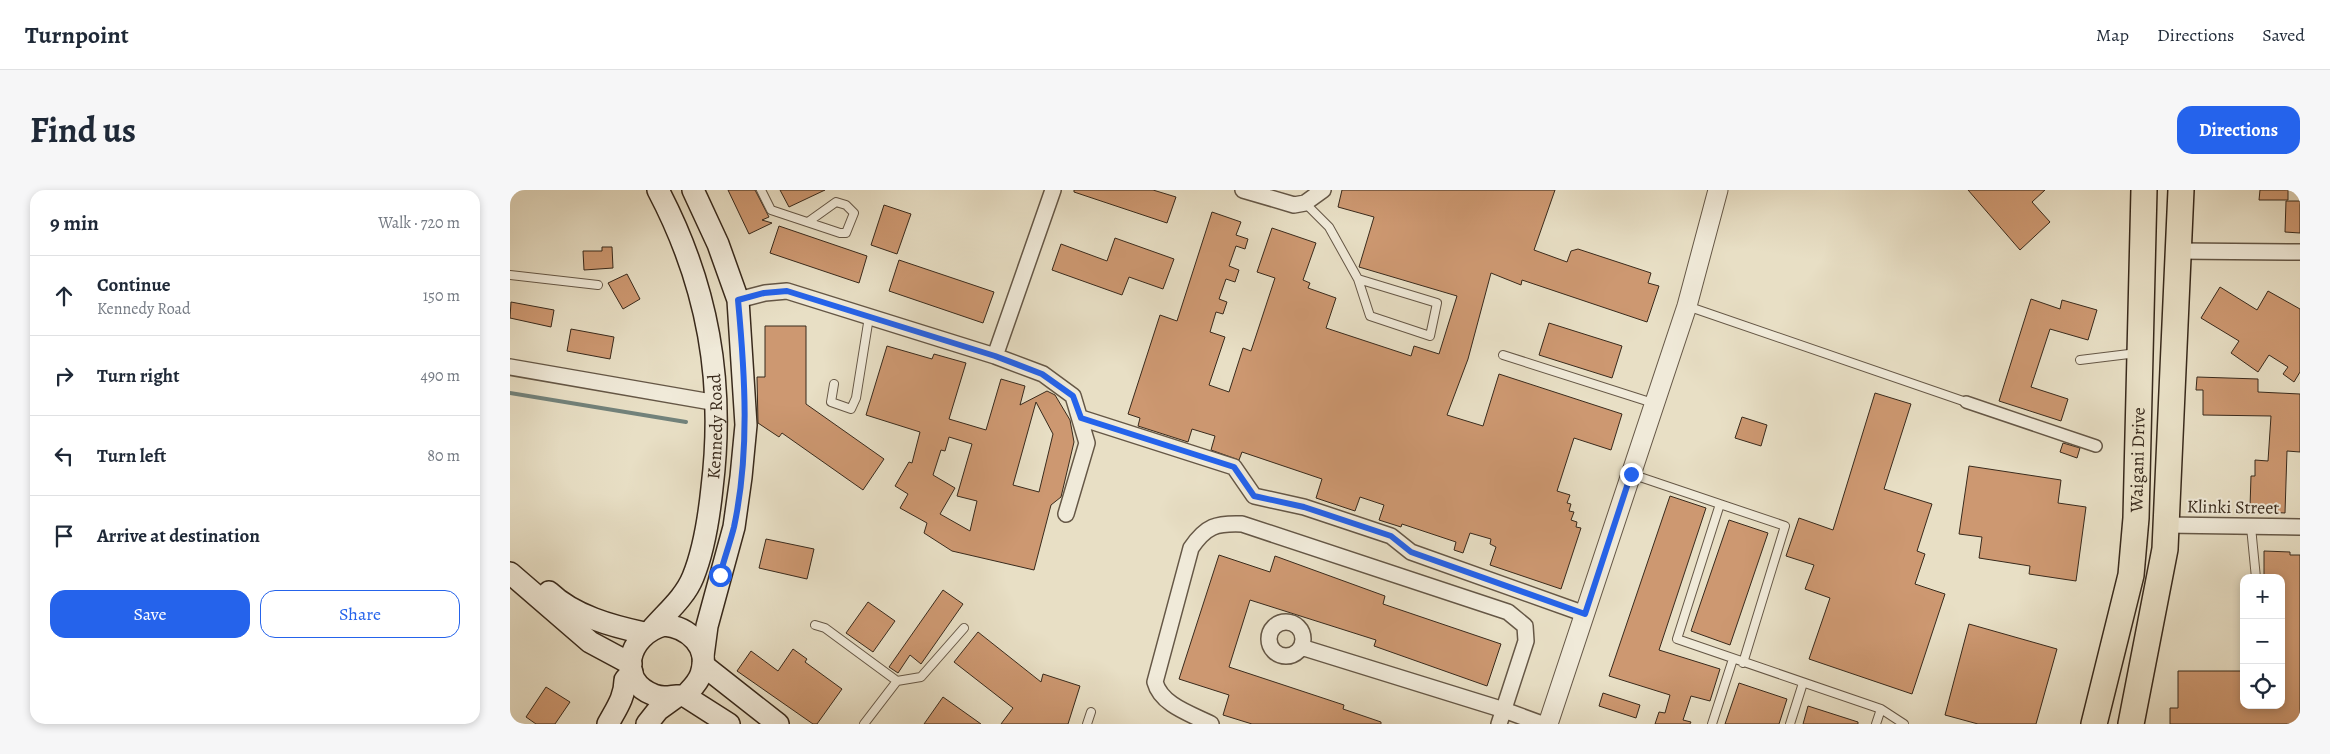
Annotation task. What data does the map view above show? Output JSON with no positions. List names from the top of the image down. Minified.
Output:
{"streets":{"highway":["Waigani Drive"],"main road":["Kennedy Road"],"street":["Klinki Street"]},"crossings":[["Waigani Drive","Klinki Street"]],"page":{"header":"Turnpoint","nav":["Map","Directions","Saved"],"title":"Find us","buttons":["Directions",["Save","Share"]],"heading":["9 min","Walk · 720 m"],"list":[["Continue","Kennedy Road","150 m"],["Turn right","490 m"],["Turn left","80 m"],"Arrive at destination"],"map_buttons":["+","−"]}}
